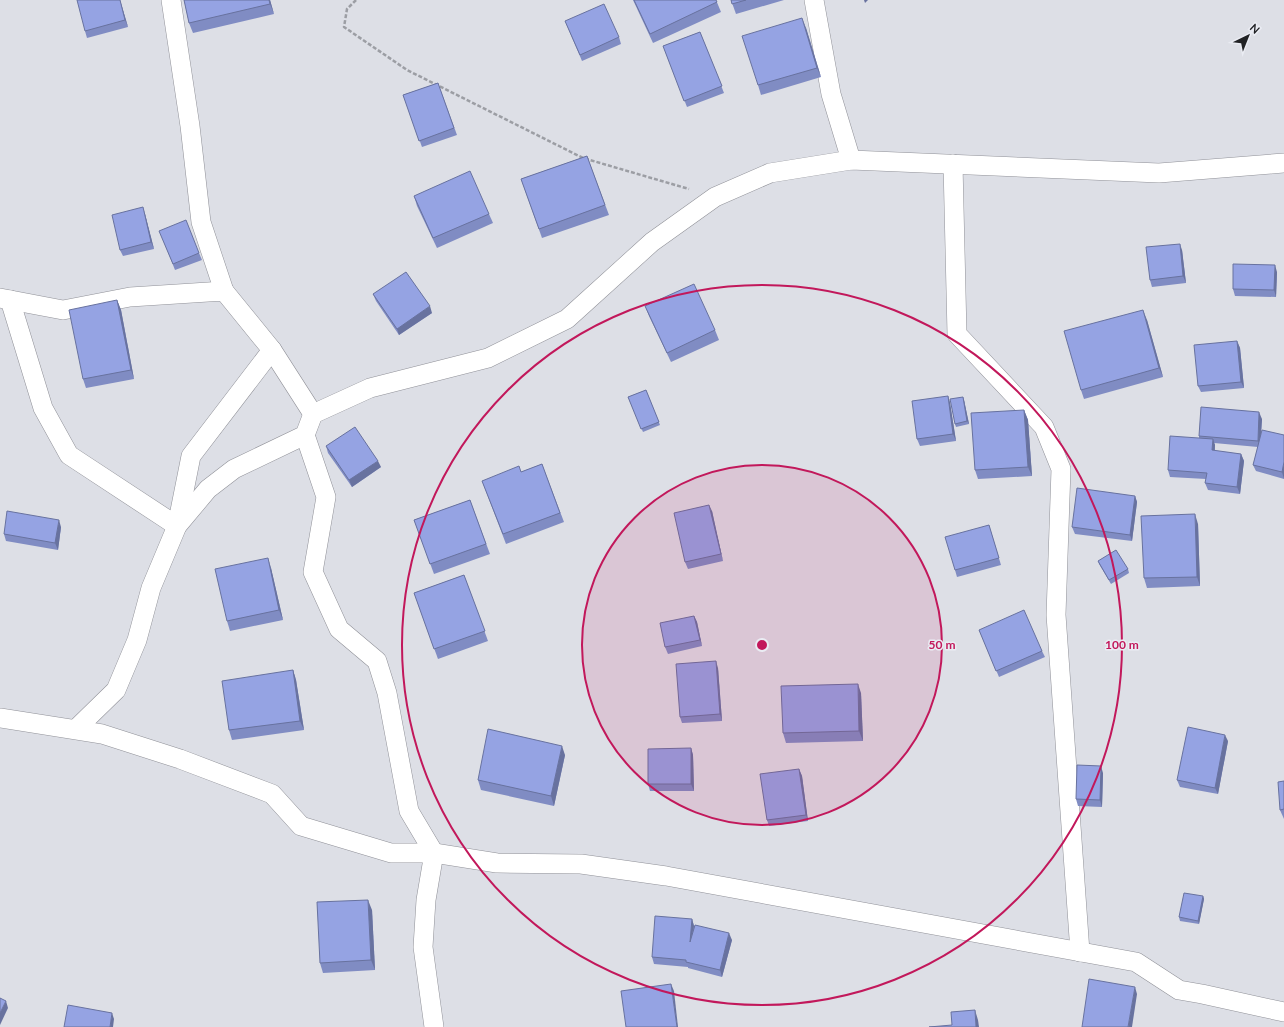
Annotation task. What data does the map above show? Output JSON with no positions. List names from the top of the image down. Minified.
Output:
{"north":"top right","rings":["50 m","100 m"]}
